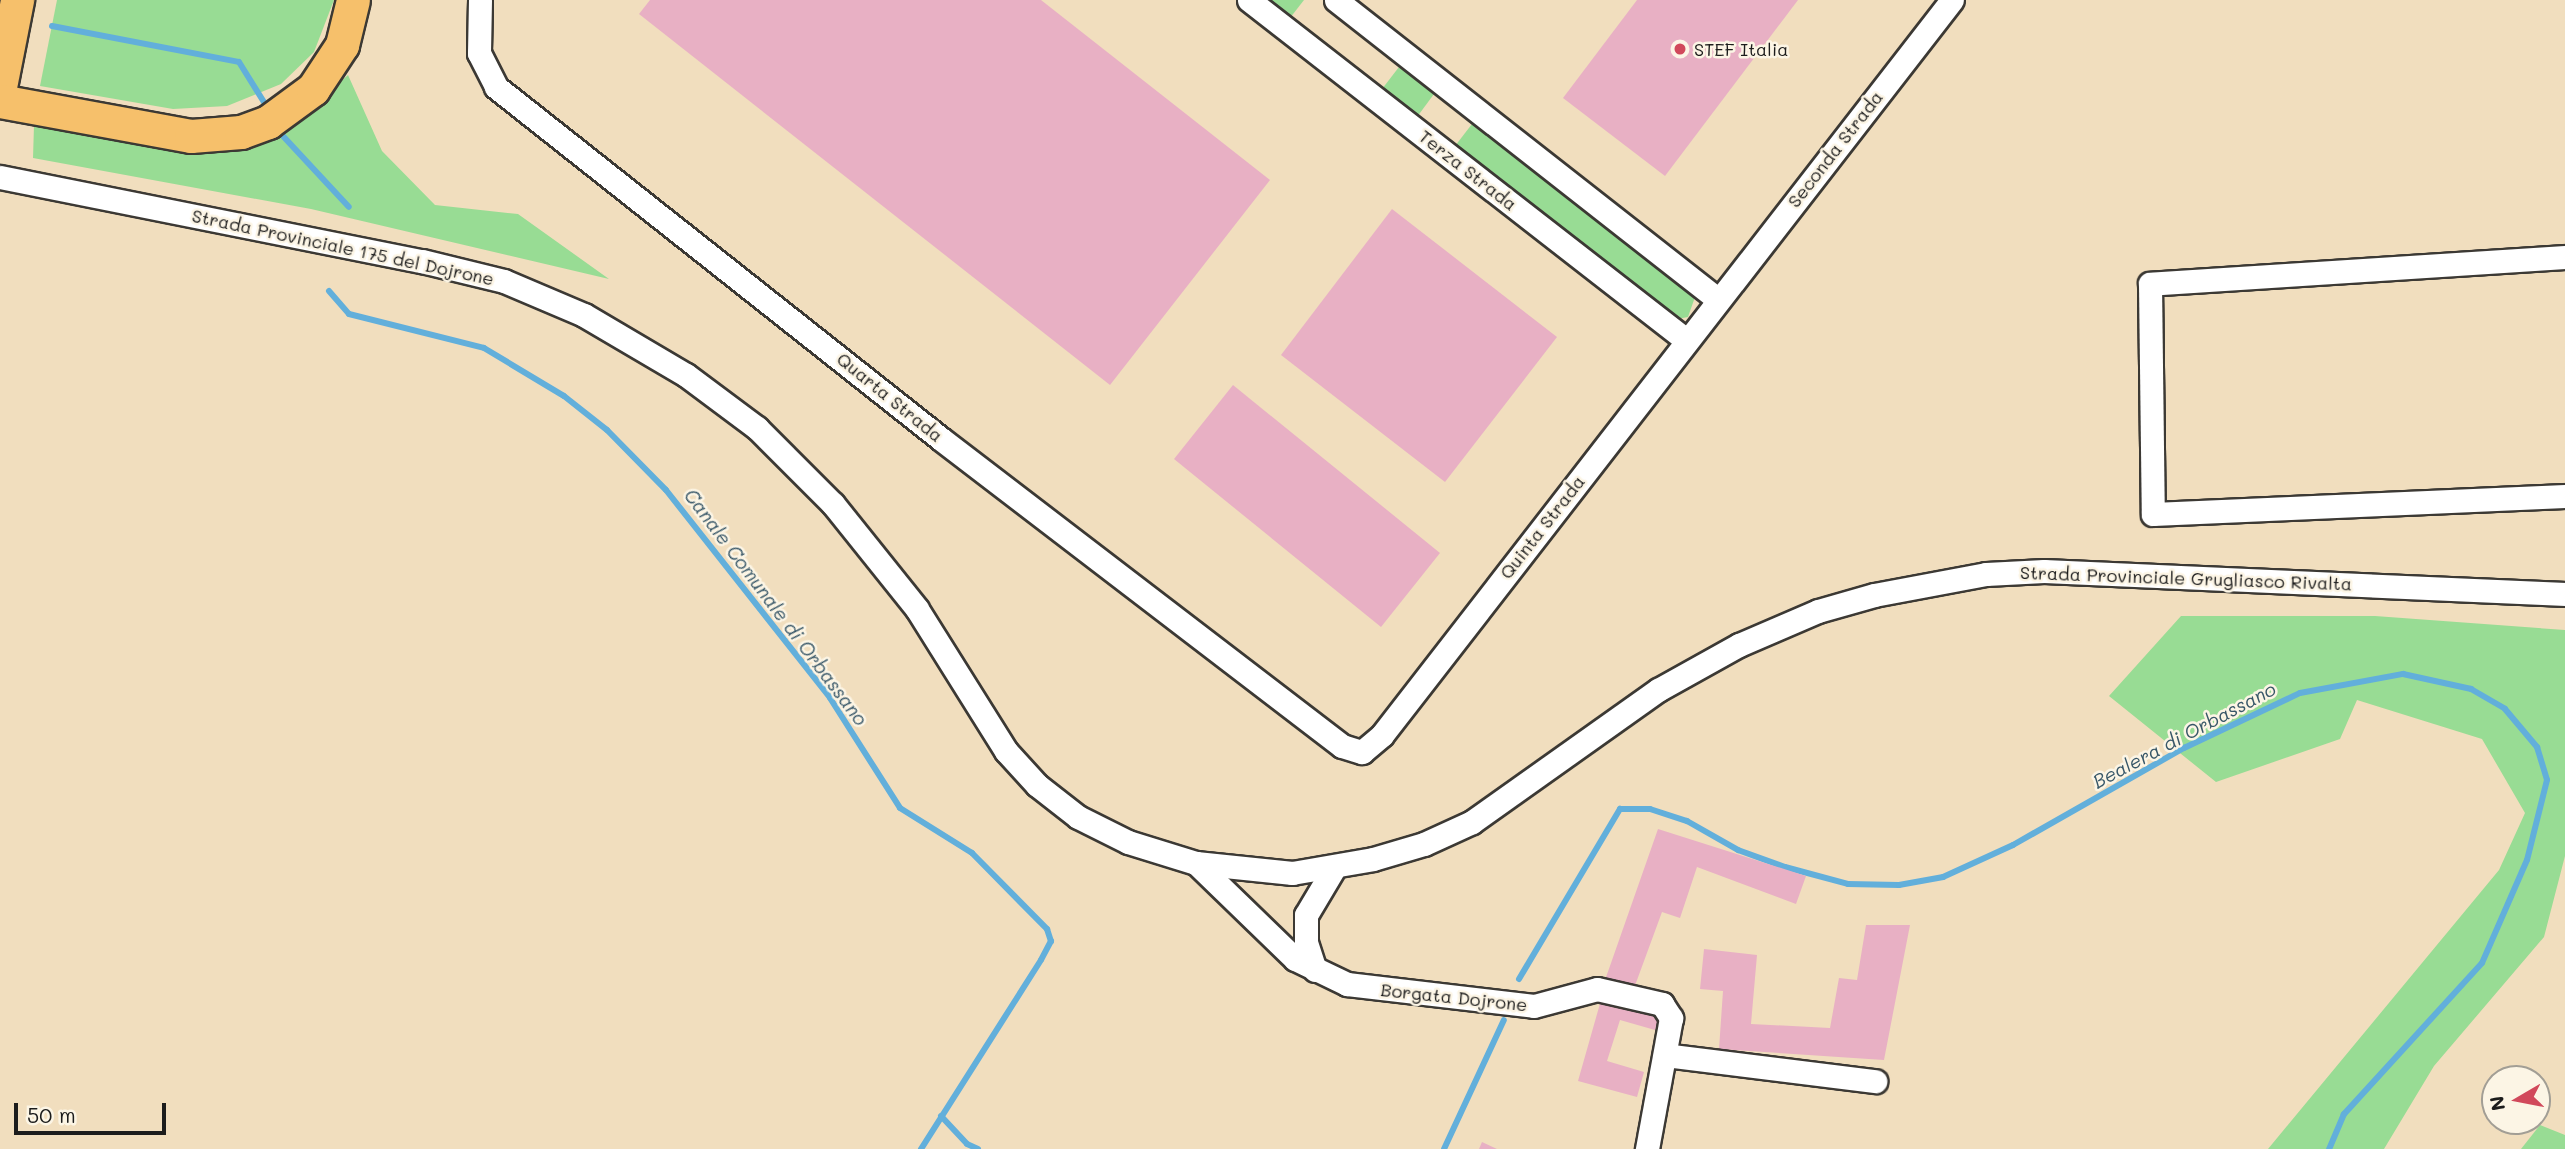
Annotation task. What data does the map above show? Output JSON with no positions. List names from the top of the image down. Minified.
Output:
{"streets":{"street":["Seconda Strada","Terza Strada","Strada Provinciale 175 del Dojrone","Quarta Strada","Quinta Strada","Strada Provinciale Grugliasco Rivalta","Borgata Dojrone"]},"crossings":[["Seconda Strada","Quinta Strada"],["Terza Strada","Quinta Strada"],["Strada Provinciale 175 del Dojrone","Strada Provinciale Grugliasco Rivalta"],["Strada Provinciale 175 del Dojrone","Borgata Dojrone"],["Quarta Strada","Quinta Strada"]],"water":["Canale Comunale di Orbassano","Bealera di Orbassano"],"places":["STEF Italia"],"scale_bar":"50 m","north":"left"}
